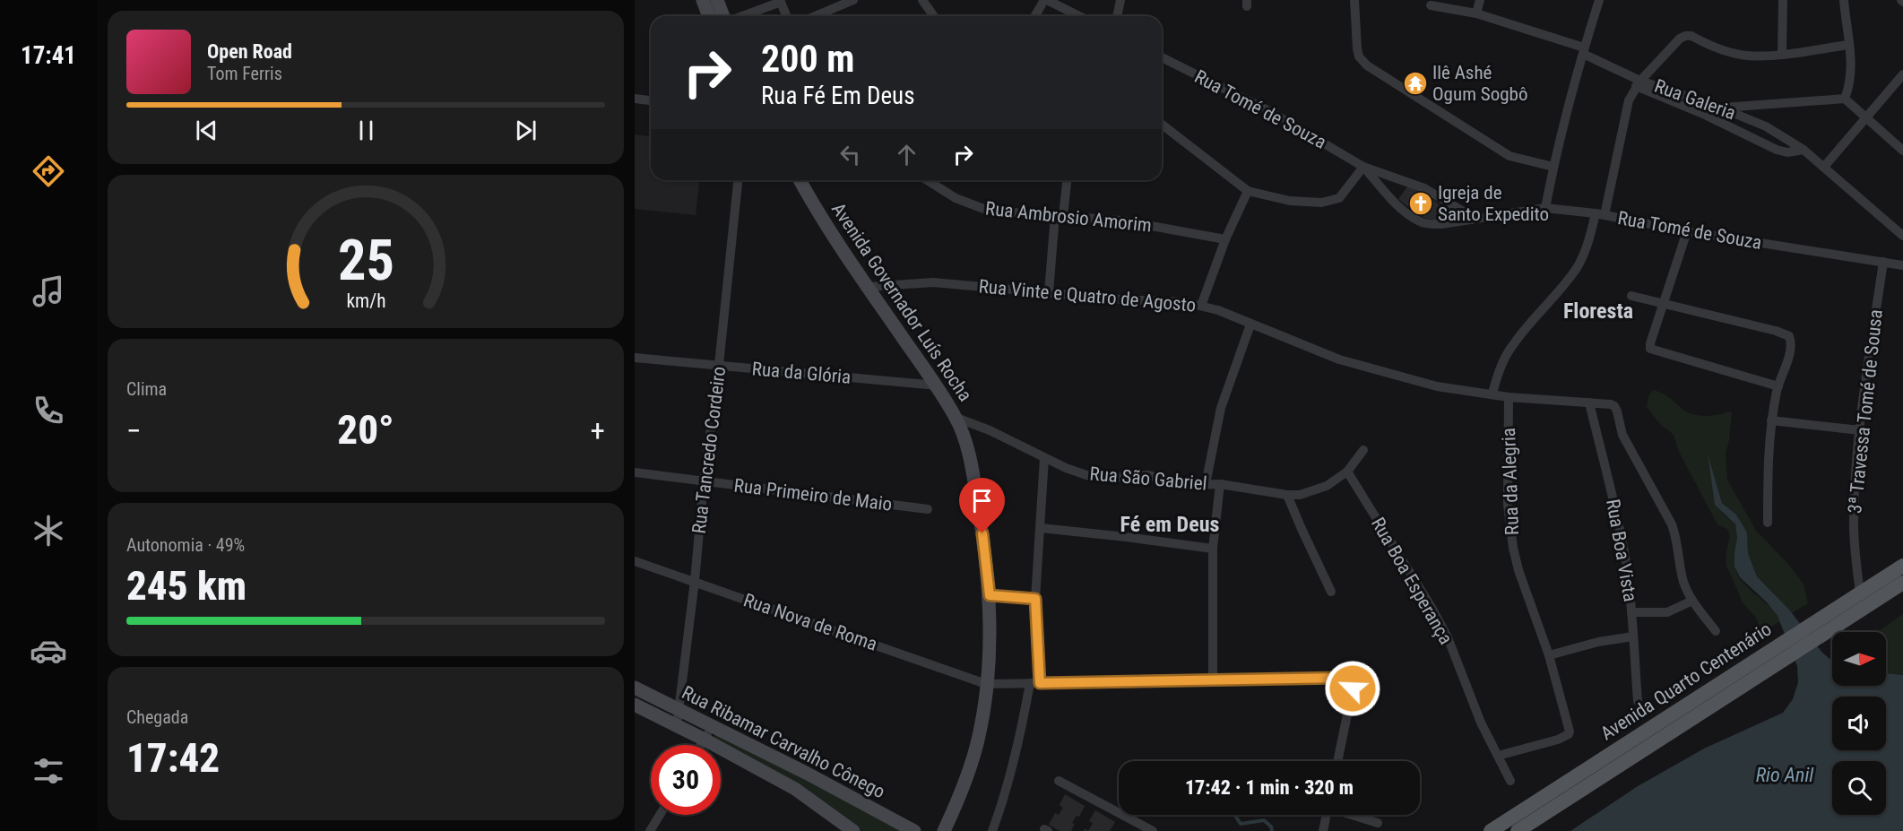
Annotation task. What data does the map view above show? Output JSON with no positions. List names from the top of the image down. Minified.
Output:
{"streets":{"main road":["Avenida Governador Luís Rocha","Avenida Quarto Centenário","Rua Ribamar Carvalho Cônego"],"street":["Rua Galeria","Rua Tomé de Souza","Rua Ambrosio Amorim","Rua Vinte e Quatro de Agosto","Rua da Glória","3ª Travessa Tomé de Sousa","Rua Tancredo Cordeiro","Rua São Gabriel","Rua da Alegria","Rua Primeiro de Maio","Rua Boa Vista","Rua Boa Esperança","Rua Nova de Roma"]},"crossings":[["Rua Tomé de Souza","3ª Travessa Tomé de Sousa"],["Rua Vinte e Quatro de Agosto","Avenida Governador Luís Rocha"],["Rua Vinte e Quatro de Agosto","Rua da Alegria"],["Rua Vinte e Quatro de Agosto","Rua Boa Vista"],["Avenida Governador Luís Rocha","Rua da Glória"],["Avenida Governador Luís Rocha","Rua São Gabriel"],["Avenida Governador Luís Rocha","Rua Nova de Roma"],["Rua da Glória","Rua Tancredo Cordeiro"],["3ª Travessa Tomé de Sousa","Avenida Quarto Centenário"],["Rua Tancredo Cordeiro","Rua Primeiro de Maio"],["Rua Tancredo Cordeiro","Rua Nova de Roma"],["Rua Tancredo Cordeiro","Rua Ribamar Carvalho Cônego"],["Rua São Gabriel","Rua Boa Esperança"],["Rua da Alegria","Rua Boa Esperança"]],"districts":["Floresta","Fé em Deus"],"water":["Rio Anil"],"places":{"temple":["Ilê Ashé Ogum Sogbô"],"church":["Igreja de Santo Expedito"]},"north":"right","page":{"tabs":"17:41","turn":["200 m","Rua Fé Em Deus"],"song":["Open Road","Tom Ferris"],"tile":["Clima",["Autonomia · 49%","245 km"],["Chegada","17:42"]],"heat":["−","20°","+"],"limit":"30","trip":"17:42 · 1 min · 320 m","gauge":["25","km/h"]}}
